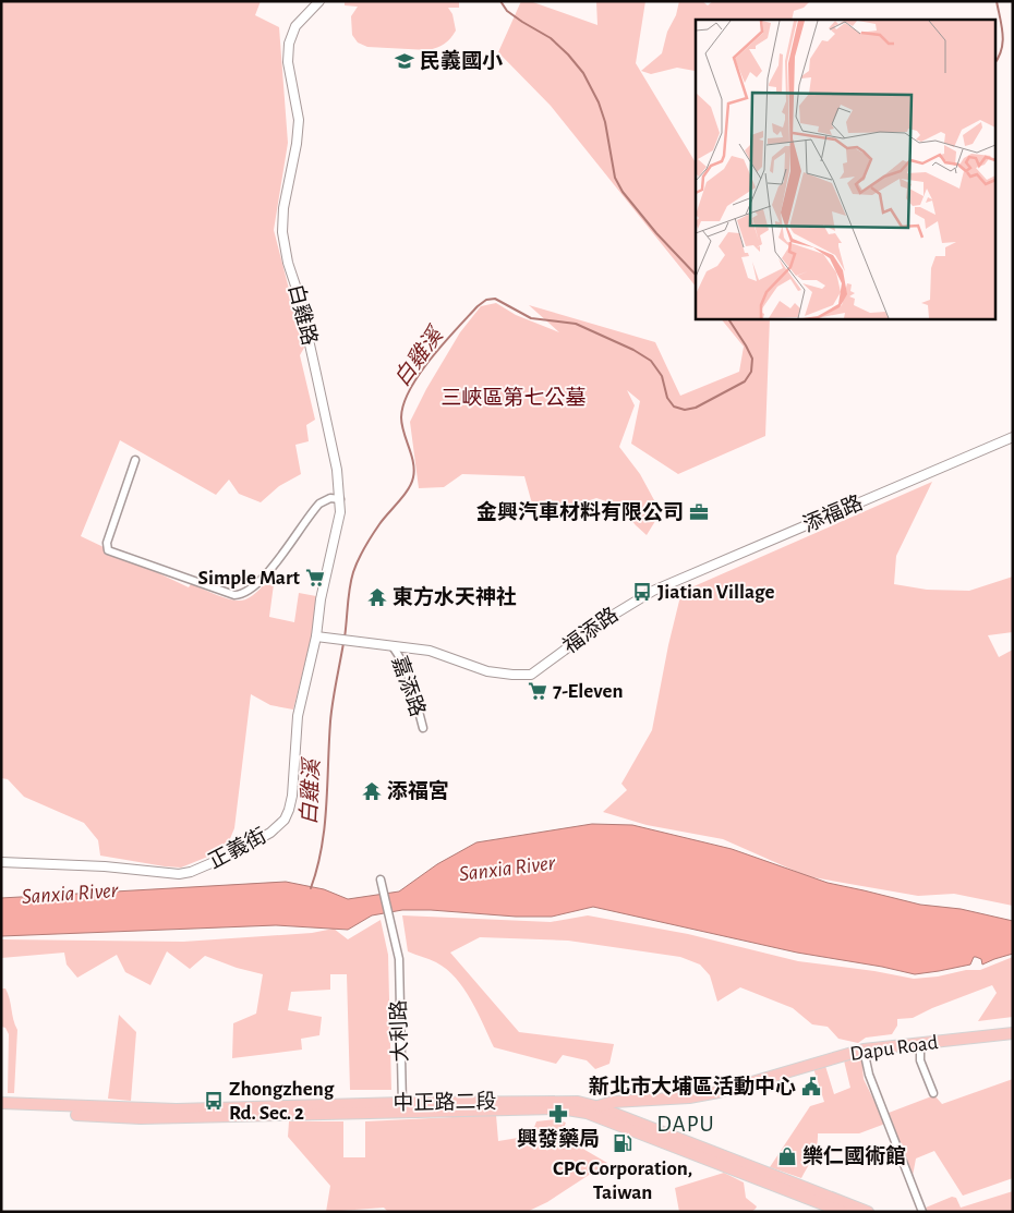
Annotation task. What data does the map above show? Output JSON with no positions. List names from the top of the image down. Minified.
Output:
{"streets":{"main road":["Dapu Road","中正路二段"],"street":["白雞路","添福路","福添路","嘉添路","正義街","大利路"]},"crossings":[["白雞路","正義街"],["添福路","福添路"],["福添路","嘉添路"],["大利路","中正路二段"],["Dapu Road","中正路二段"]],"districts":["DAPU"],"water":["白雞溪","Sanxia River"],"parks":["三峽區第七公墓"],"places":{"school or university":["民義國小"],"office":["金興汽車材料有限公司"],"supermarket":["Simple Mart","7-Eleven"],"bus stop":["Jiatian Village","Zhongzheng Rd. Sec. 2"],"temple":["東方水天神社","添福宮"],"public building":["新北市大埔區活動中心"],"pharmacy":["興發藥局"],"fuel station":["CPC Corporation, Taiwan"],"shop":["樂仁國術館"]}}
